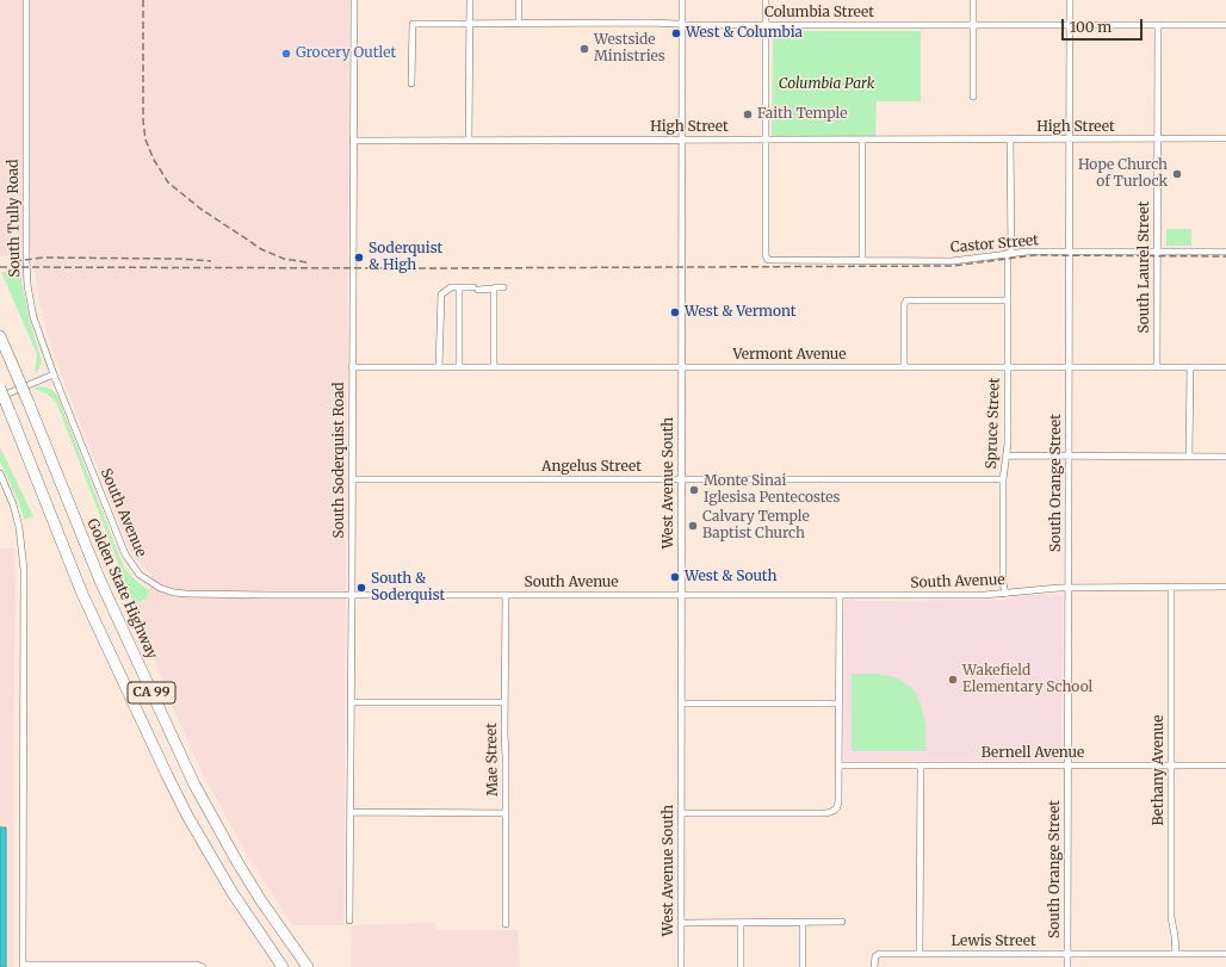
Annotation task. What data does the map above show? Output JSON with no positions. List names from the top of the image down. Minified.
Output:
{"streets":{"highway":["Golden State Highway","CA 99"],"street":["Columbia Street","High Street","South Tully Road","Castor Street","South Laurel Street","Vermont Avenue","Spruce Street","South Soderquist Road","Angelus Street","West Avenue South","South Orange Street","South Avenue","Bernell Avenue","Mae Street","Bethany Avenue","Lewis Street"]},"crossings":[["Columbia Street","South Laurel Street"],["Columbia Street","West Avenue South"],["Columbia Street","South Orange Street"],["High Street","Castor Street"],["High Street","South Laurel Street"],["High Street","Spruce Street"],["High Street","South Soderquist Road"],["High Street","West Avenue South"],["High Street","South Orange Street"],["South Tully Road","South Avenue"],["Castor Street","South Laurel Street"],["Castor Street","Spruce Street"],["Castor Street","South Orange Street"],["South Laurel Street","Vermont Avenue"],["Vermont Avenue","Spruce Street"],["Vermont Avenue","South Soderquist Road"],["Vermont Avenue","West Avenue South"],["Vermont Avenue","South Orange Street"],["Spruce Street","Angelus Street"],["Spruce Street","South Avenue"],["South Soderquist Road","Angelus Street"],["South Soderquist Road","South Avenue"],["Angelus Street","West Avenue South"],["West Avenue South","South Avenue"],["South Orange Street","South Avenue"],["South Orange Street","Bernell Avenue"],["South Orange Street","Lewis Street"],["South Avenue","Mae Street"],["South Avenue","Bethany Avenue"],["Bernell Avenue","Bethany Avenue"],["Bethany Avenue","Lewis Street"]],"parks":["Columbia Park"],"places":["West & Columbia","Westside Ministries","Grocery Outlet","Faith Temple","Hope Church of Turlock","Soderquist & High","West & Vermont","Monte Sinai Iglesisa Pentecostes","Calvary Temple Baptist Church","West & South","South & Soderquist","Wakefield Elementary School"],"scale_bar":"100 m"}
